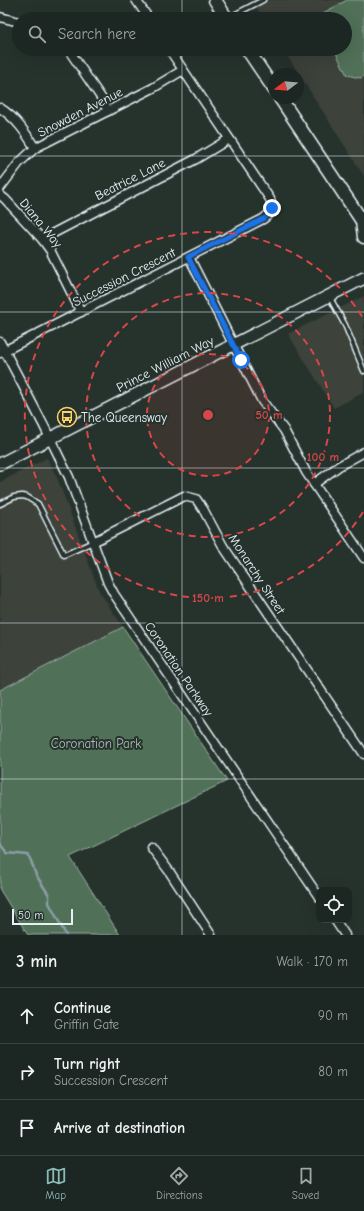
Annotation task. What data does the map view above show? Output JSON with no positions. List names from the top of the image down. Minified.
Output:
{"streets":{"street":["Snowden Avenue","Beatrice Lane","Diana Way","Succession Crescent","Prince William Way","Monarchy Street","Coronation Parkway"]},"crossings":[["Snowden Avenue","Succession Crescent"],["Beatrice Lane","Diana Way"],["Beatrice Lane","Succession Crescent"],["Diana Way","Succession Crescent"],["Prince William Way","Coronation Parkway"],["Monarchy Street","Coronation Parkway"]],"parks":["Coronation Park"],"places":{"bus stop":["The Queensway"]},"scale_bar":"50 m","north":"left","page":{"search":"Search here","scale":"50 m","heading":["3 min","Walk · 170 m"],"list":[["Continue","Griffin Gate","90 m"],["Turn right","Succession Crescent","80 m"],"Arrive at destination"],"nav":["Map","Directions","Saved"]},"rings":["50 m","100 m","150 m"]}
